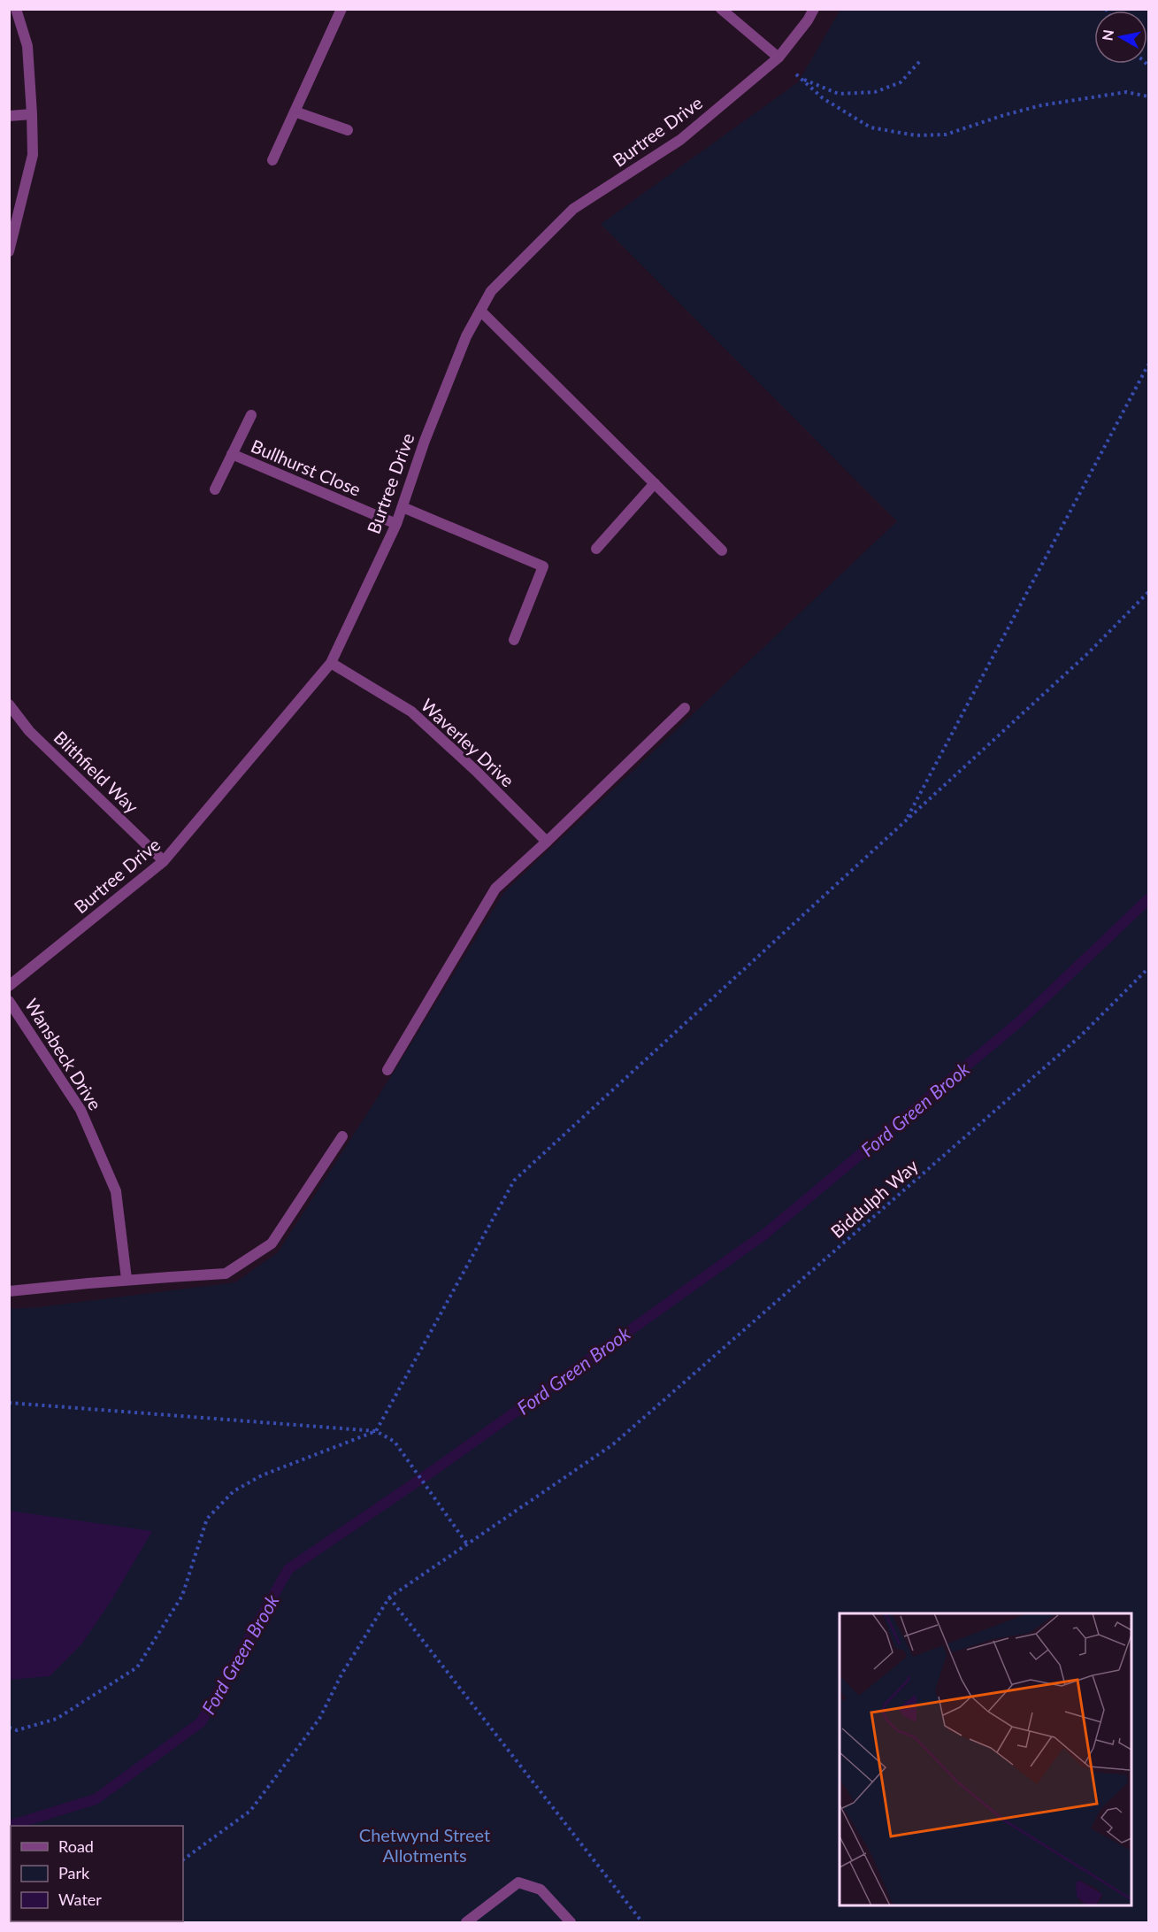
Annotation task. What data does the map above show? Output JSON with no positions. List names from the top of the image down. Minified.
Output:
{"streets":{"street":["Burtree Drive","Bullhurst Close","Waverley Drive","Blithfield Way","Wansbeck Drive"],"path":["Biddulph Way"]},"crossings":[["Burtree Drive","Bullhurst Close"],["Burtree Drive","Waverley Drive"],["Burtree Drive","Blithfield Way"]],"water":["Ford Green Brook"],"parks":["Chetwynd Street Allotments"],"legend":["Road","Park","Water"],"north":"left"}
